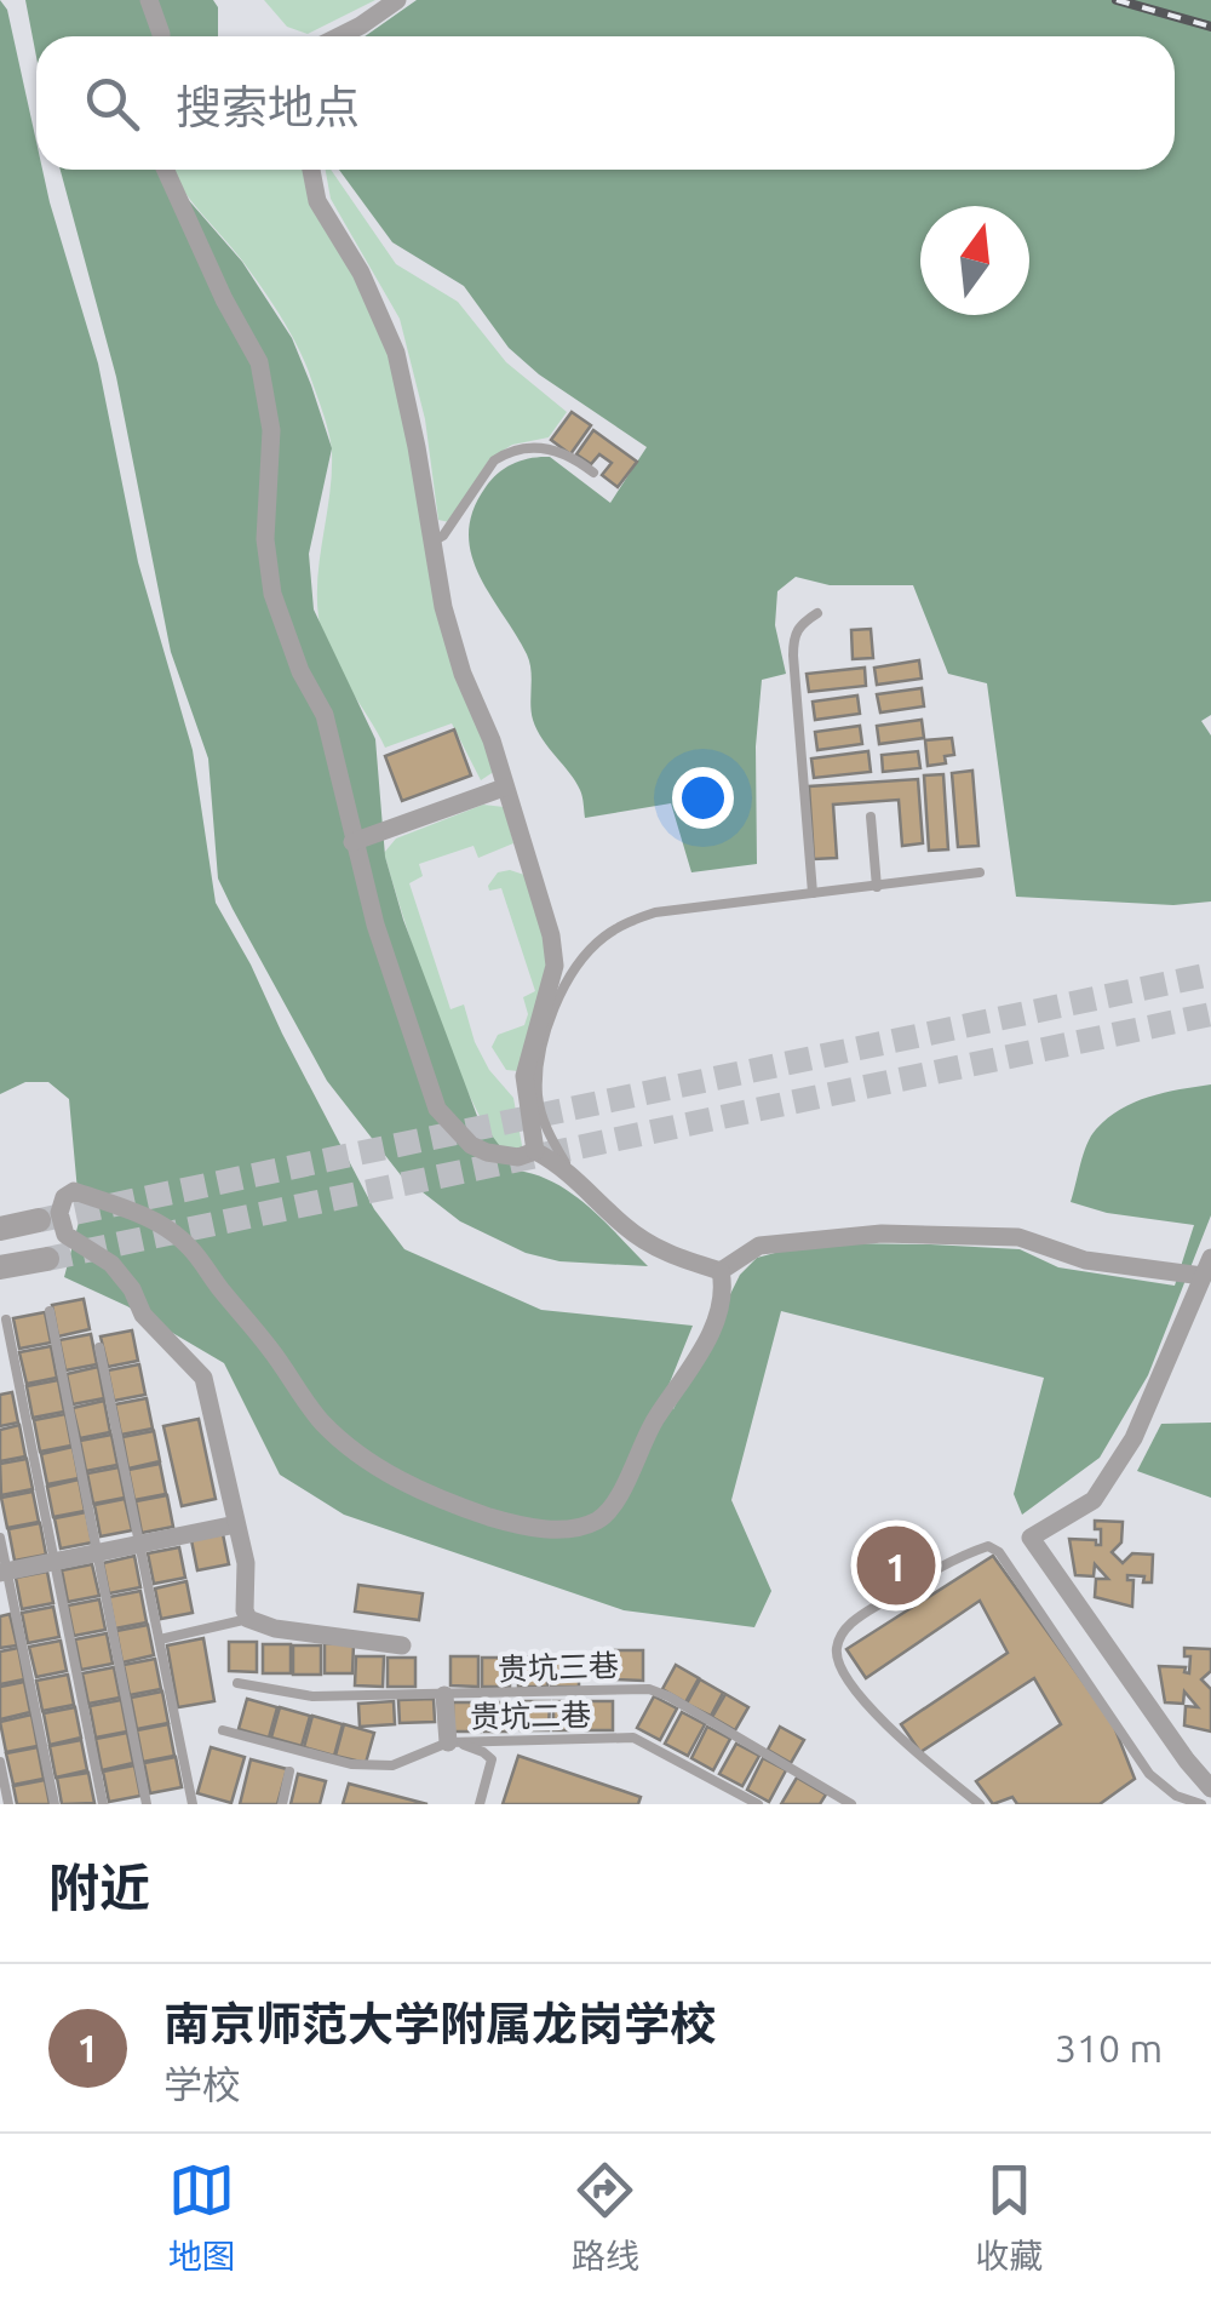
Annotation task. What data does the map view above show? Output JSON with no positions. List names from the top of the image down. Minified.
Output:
{"streets":{"lane":["贵坑三巷","贵坑二巷"]},"north":"top","page":{"search":"搜索地点","pins":"1","heading":"附近","list":[{"mark":"1","name":"南京师范大学附属龙岗学校","note":"学校","value":"310 m"}],"nav":["地图","路线","收藏"]}}
